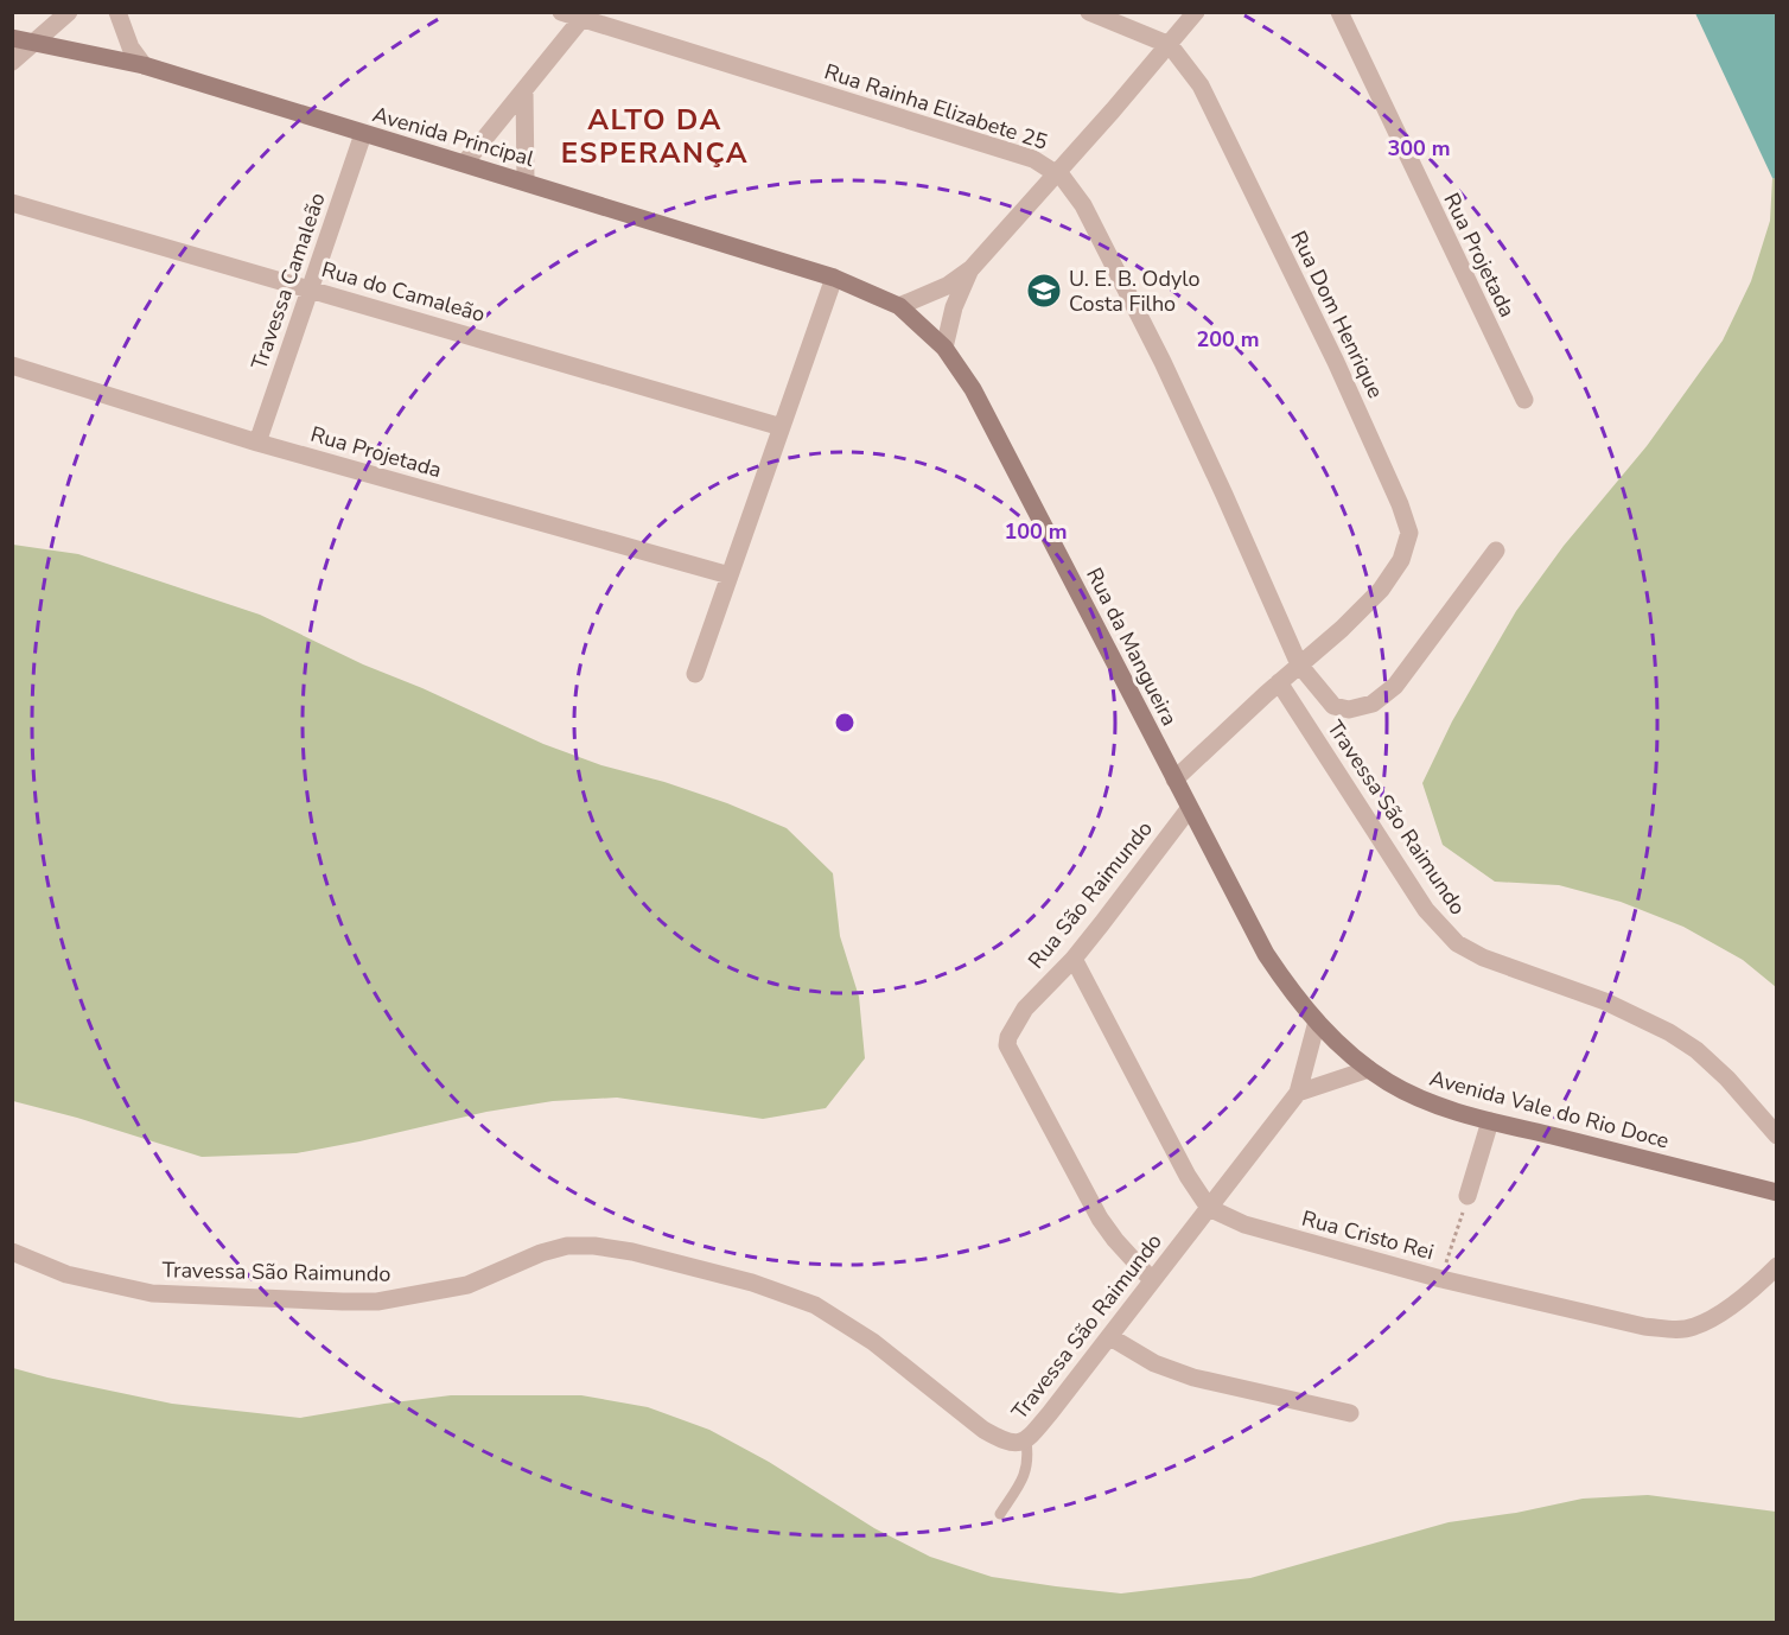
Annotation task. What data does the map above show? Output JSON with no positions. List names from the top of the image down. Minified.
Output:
{"streets":{"street":["Rua Rainha Elizabete 25","Avenida Principal","Rua Projetada","Travessa Camaleão","Rua do Camaleão","Rua Dom Henrique","Rua da Mangueira","Travessa São Raimundo","Rua São Raimundo","Avenida Vale do Rio Doce","Rua Cristo Rei"]},"crossings":[["Rua Rainha Elizabete 25","Rua Dom Henrique"],["Rua Rainha Elizabete 25","Travessa São Raimundo"],["Avenida Principal","Travessa Camaleão"],["Avenida Principal","Rua da Mangueira"],["Rua Projetada","Travessa Camaleão"],["Travessa Camaleão","Rua do Camaleão"],["Rua Dom Henrique","Travessa São Raimundo"],["Rua da Mangueira","Avenida Vale do Rio Doce"],["Travessa São Raimundo","Rua São Raimundo"],["Travessa São Raimundo","Avenida Vale do Rio Doce"],["Travessa São Raimundo","Rua Cristo Rei"],["Rua São Raimundo","Avenida Vale do Rio Doce"]],"districts":["ALTO DA ESPERANÇA"],"places":{"school or university":["U. E. B. Odylo Costa Filho"]},"rings":["300 m","200 m","100 m"]}
